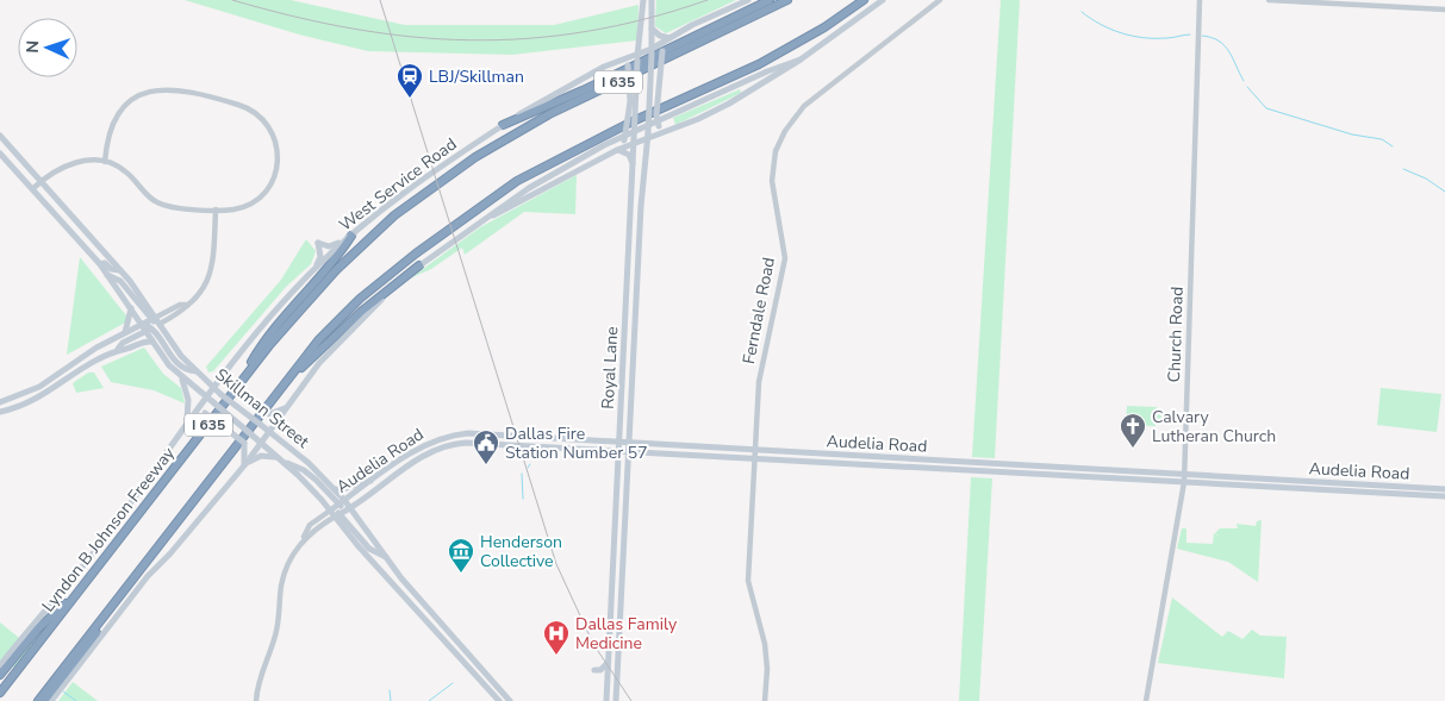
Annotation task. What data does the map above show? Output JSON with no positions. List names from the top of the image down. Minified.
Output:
{"streets":{"highway":["I 635","Lyndon B Johnson Freeway"],"main road":["West Service Road","Royal Lane","Skillman Street","Audelia Road"],"street":["Ferndale Road","Church Road"]},"crossings":[["West Service Road","Royal Lane"],["West Service Road","Skillman Street"],["Ferndale Road","Audelia Road"],["Church Road","Audelia Road"],["Royal Lane","Audelia Road"],["Skillman Street","Audelia Road"]],"places":{"station":["LBJ/Skillman"],"church":["Calvary Lutheran Church"],"public building":["Dallas Fire Station Number 57"],"museum":["Henderson Collective"],"hospital":["Dallas Family Medicine"]},"north":"left"}
